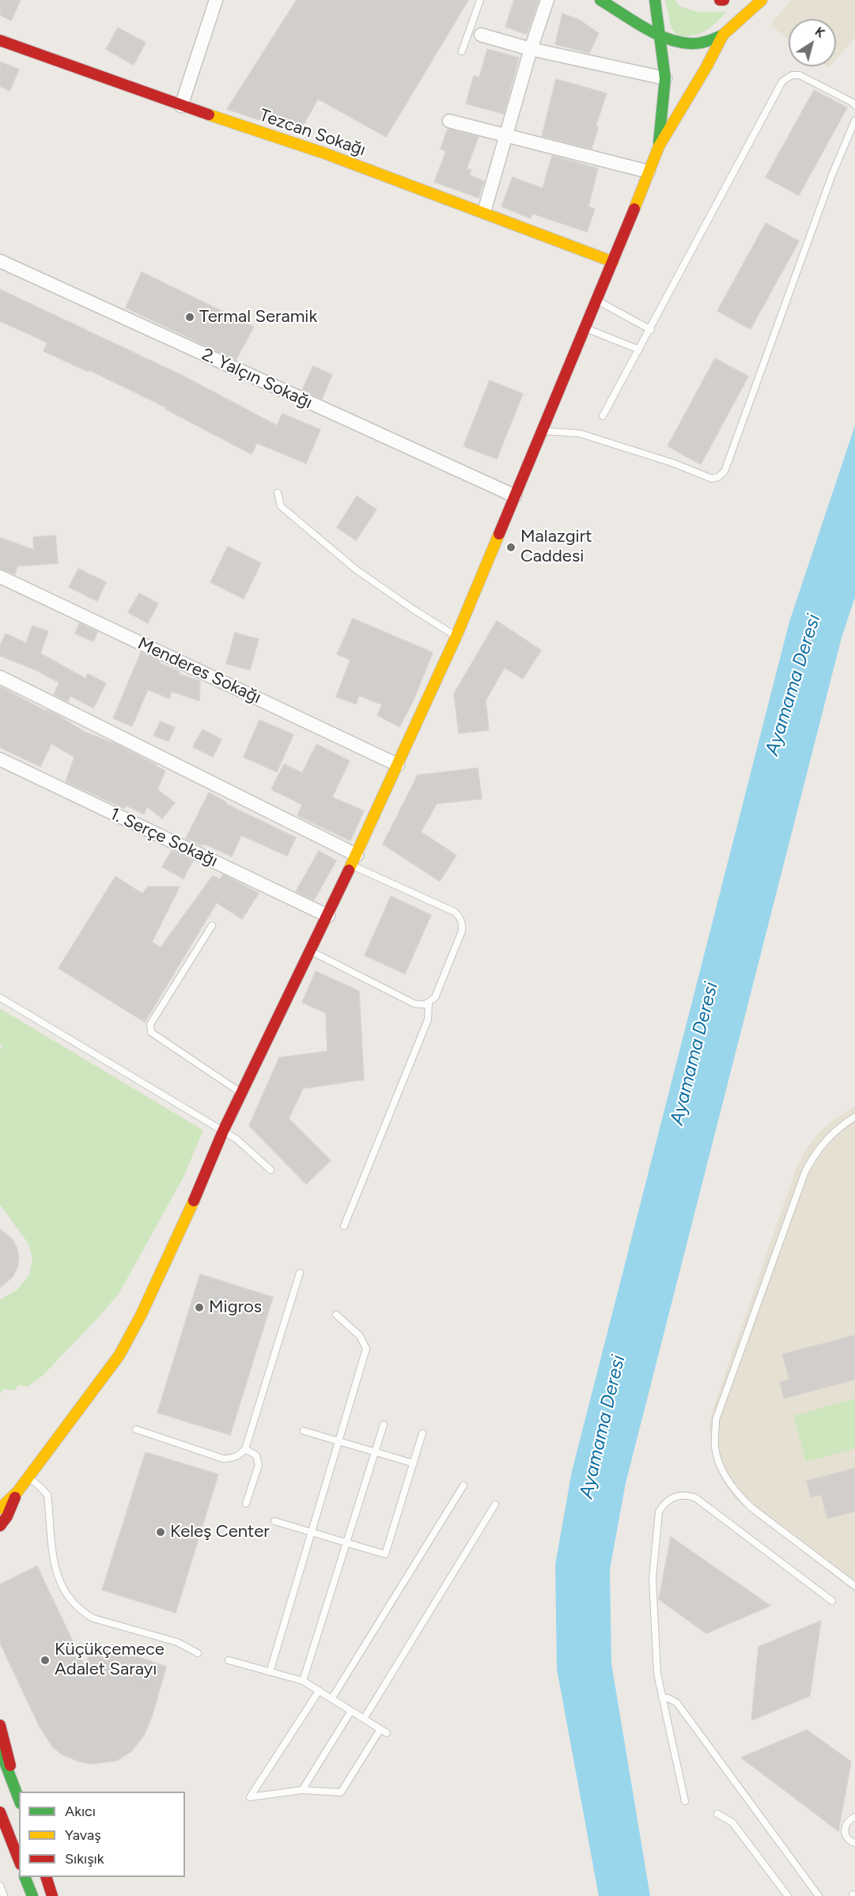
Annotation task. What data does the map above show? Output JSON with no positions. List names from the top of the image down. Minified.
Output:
{"streets":{"main road":["Tezcan Sokağı"],"street":["2. Yalçın Sokağı","Menderes Sokağı","1. Serçe Sokağı"]},"water":["Ayamama Deresi"],"places":["Termal Seramik","Malazgirt Caddesi","Migros","Keleş Center","Küçükçemece Adalet Sarayı"],"legend":["Akıcı","Yavaş","Sıkışık"],"north":"top right"}
